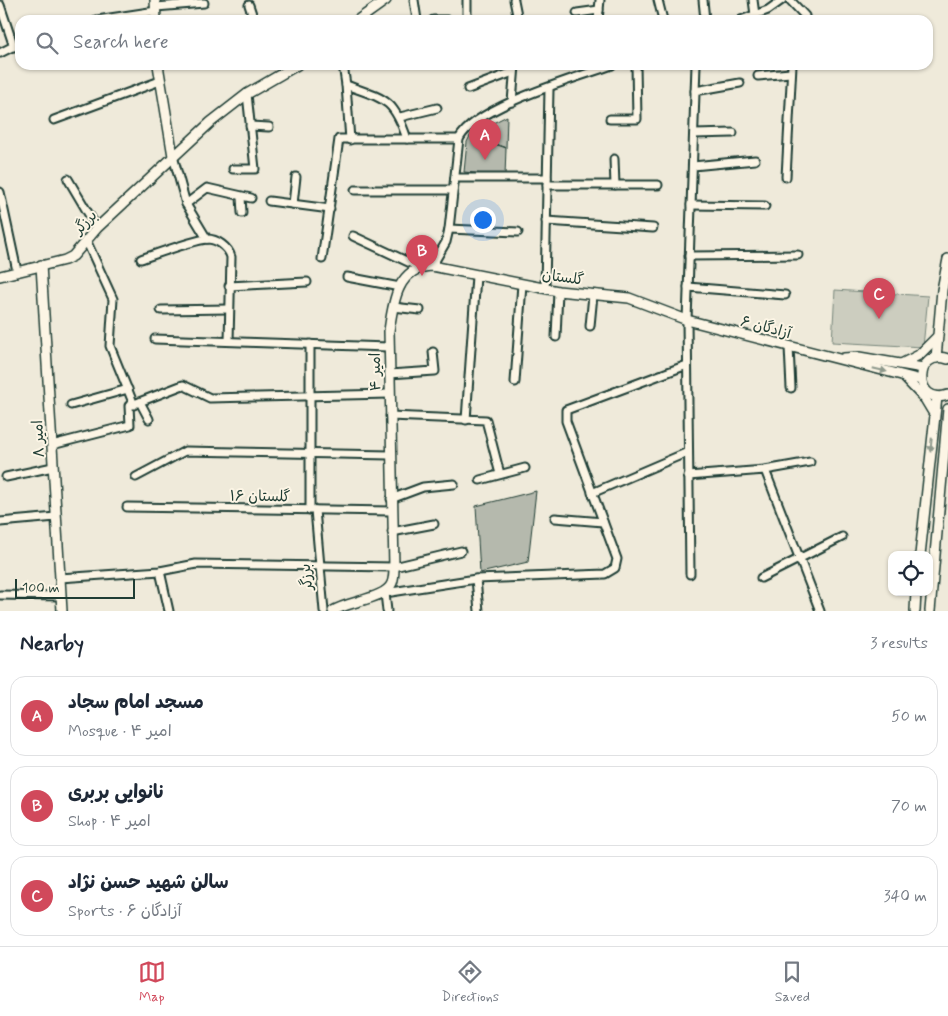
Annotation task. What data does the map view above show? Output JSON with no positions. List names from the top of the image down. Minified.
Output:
{"streets":{"street":["برزگر","گلستان","آزادگان ۶","امیر ۴","امیر ۸","گلستان ۱۶"]},"crossings":[["برزگر","امیر ۸"],["برزگر","گلستان ۱۶"],["گلستان","آزادگان ۶"],["امیر ۴","گلستان ۱۶"]],"scale_bar":"100 m","page":{"search":"Search here","pins":["A","B","C"],"scale":"100 m","heading":["Nearby","3 results"],"list":[{"mark":"A","name":"مسجد امام سجاد","note":"Mosque · امیر ۴","value":"50 m"},{"mark":"B","name":"نانوایی بربری","note":"Shop · امیر ۴","value":"70 m"},{"mark":"C","name":"سالن شهید حسن نژاد","note":"Sports · آزادگان ۶","value":"340 m"}],"nav":["Map","Directions","Saved"]}}
